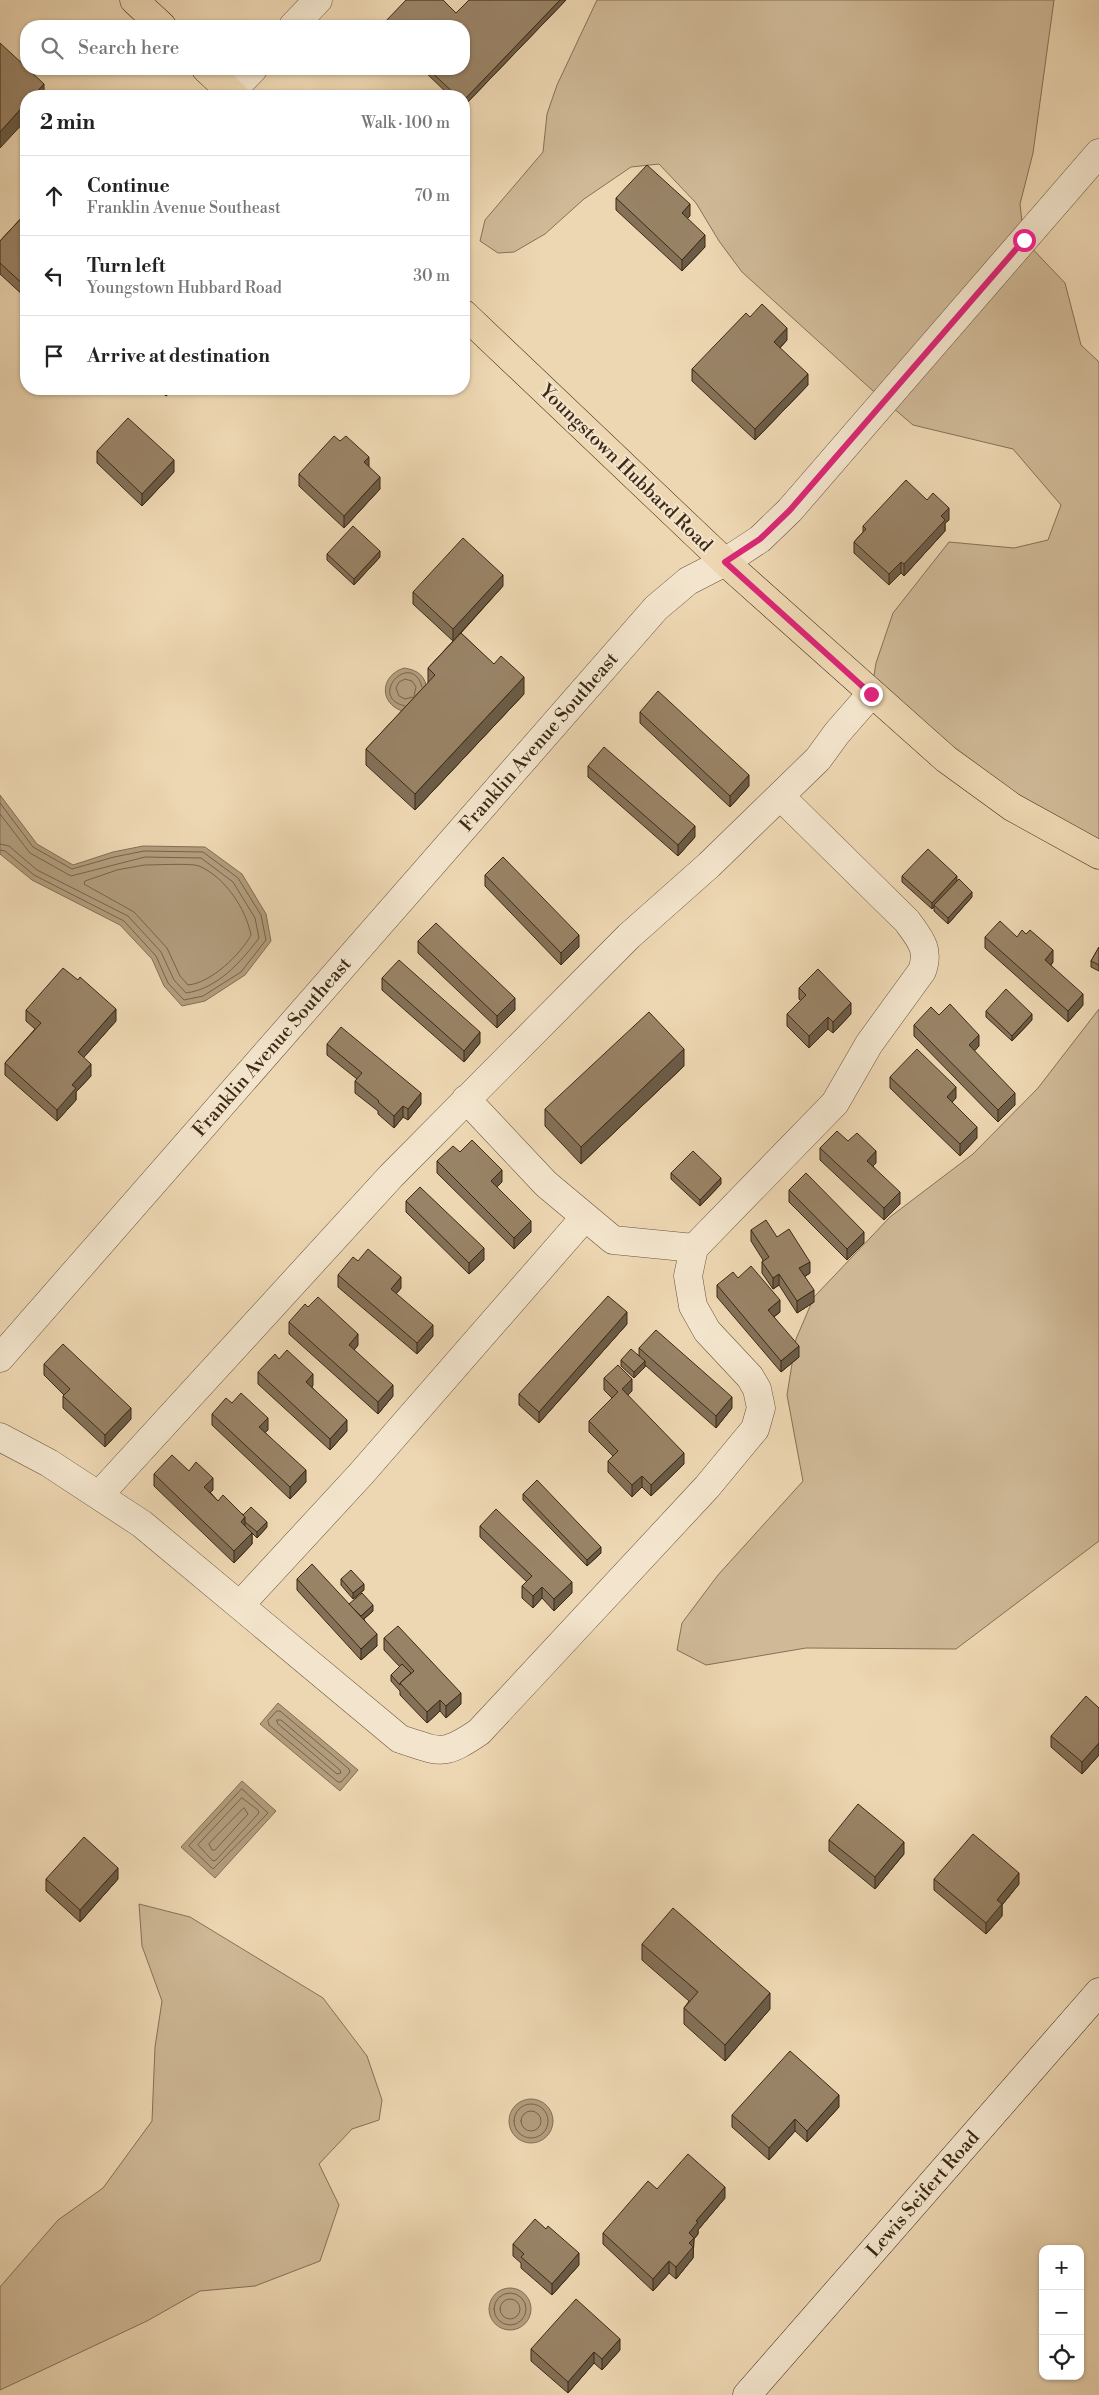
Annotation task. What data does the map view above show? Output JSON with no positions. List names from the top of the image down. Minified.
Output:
{"streets":{"main road":["Youngstown Hubbard Road"],"street":["Franklin Avenue Southeast","Lewis Seifert Road"]},"crossings":[["Youngstown Hubbard Road","Franklin Avenue Southeast"]],"page":{"search":"Search here","heading":["2 min","Walk · 100 m"],"list":[["Continue","Franklin Avenue Southeast","70 m"],["Turn left","Youngstown Hubbard Road","30 m"],"Arrive at destination"],"map_buttons":["+","−"]}}
